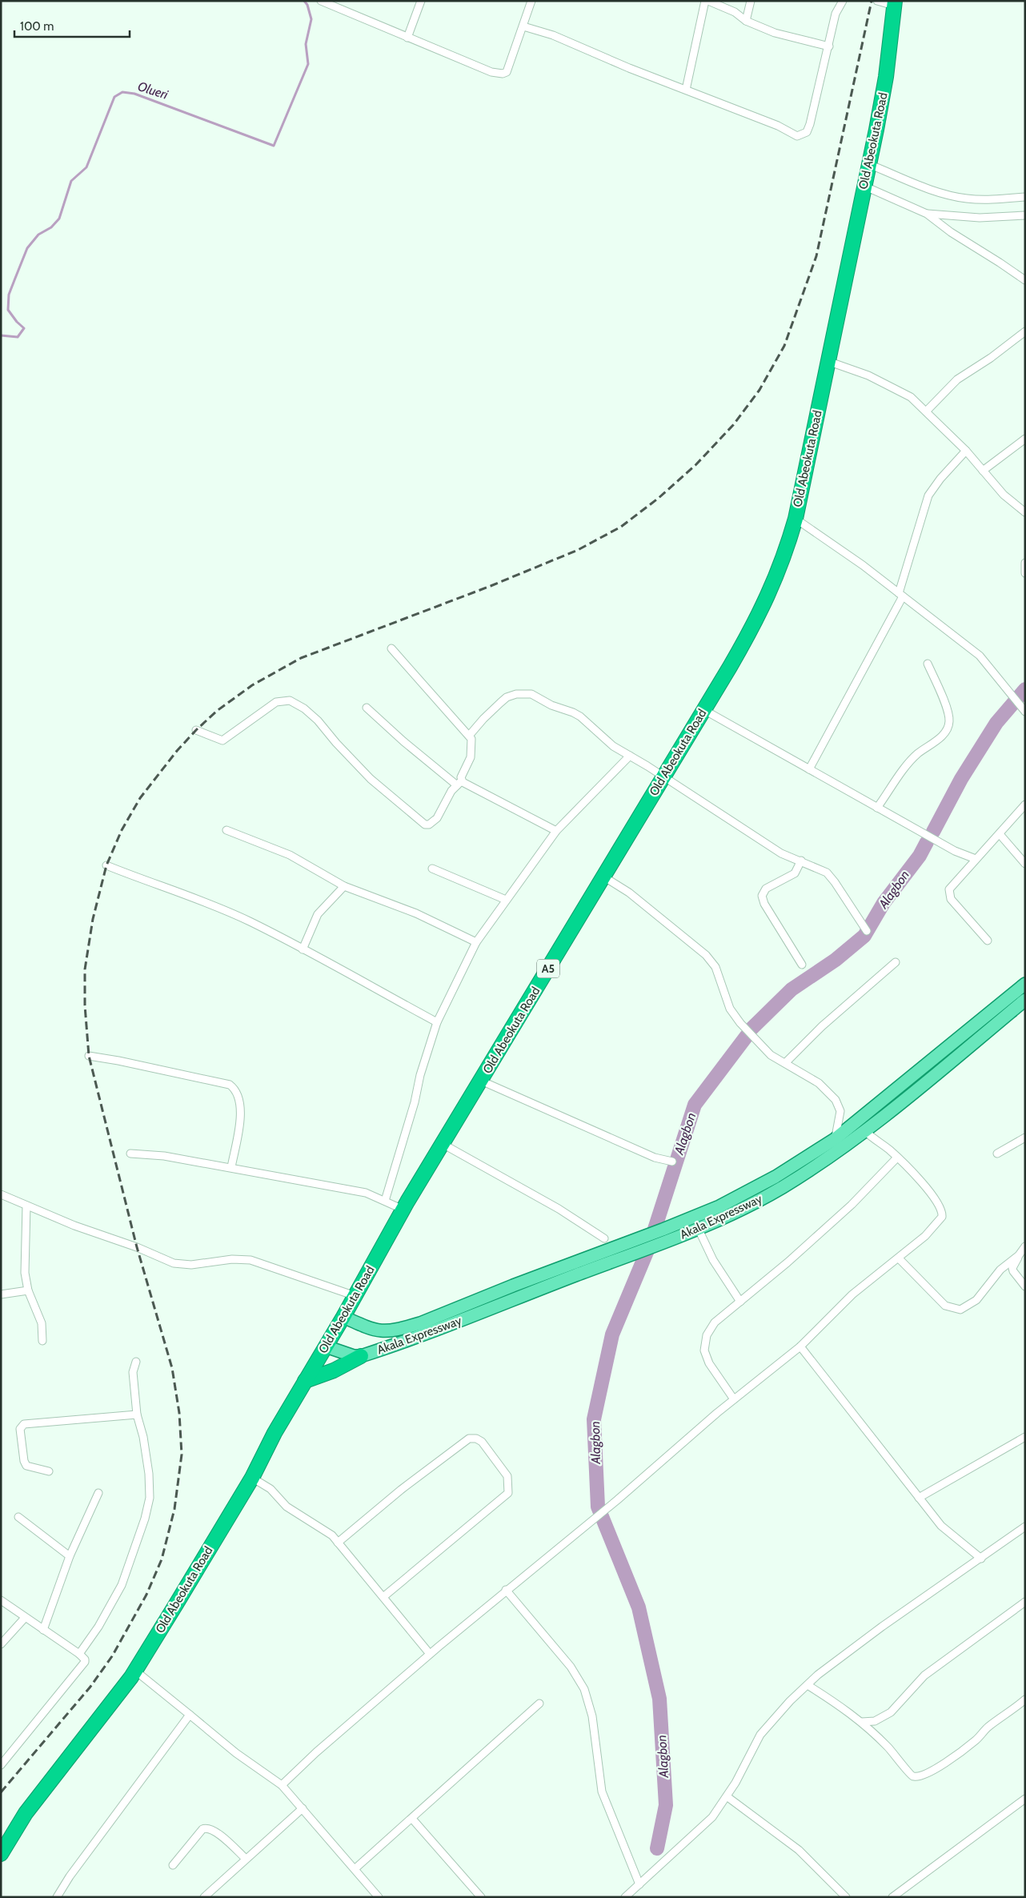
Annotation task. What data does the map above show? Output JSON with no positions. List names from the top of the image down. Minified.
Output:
{"streets":{"highway":["Old Abeokuta Road","A5"],"main road":["Akala Expressway"]},"crossings":[["Old Abeokuta Road","Akala Expressway"]],"water":["Olueri","Alagbon"],"scale_bar":"100 m"}
